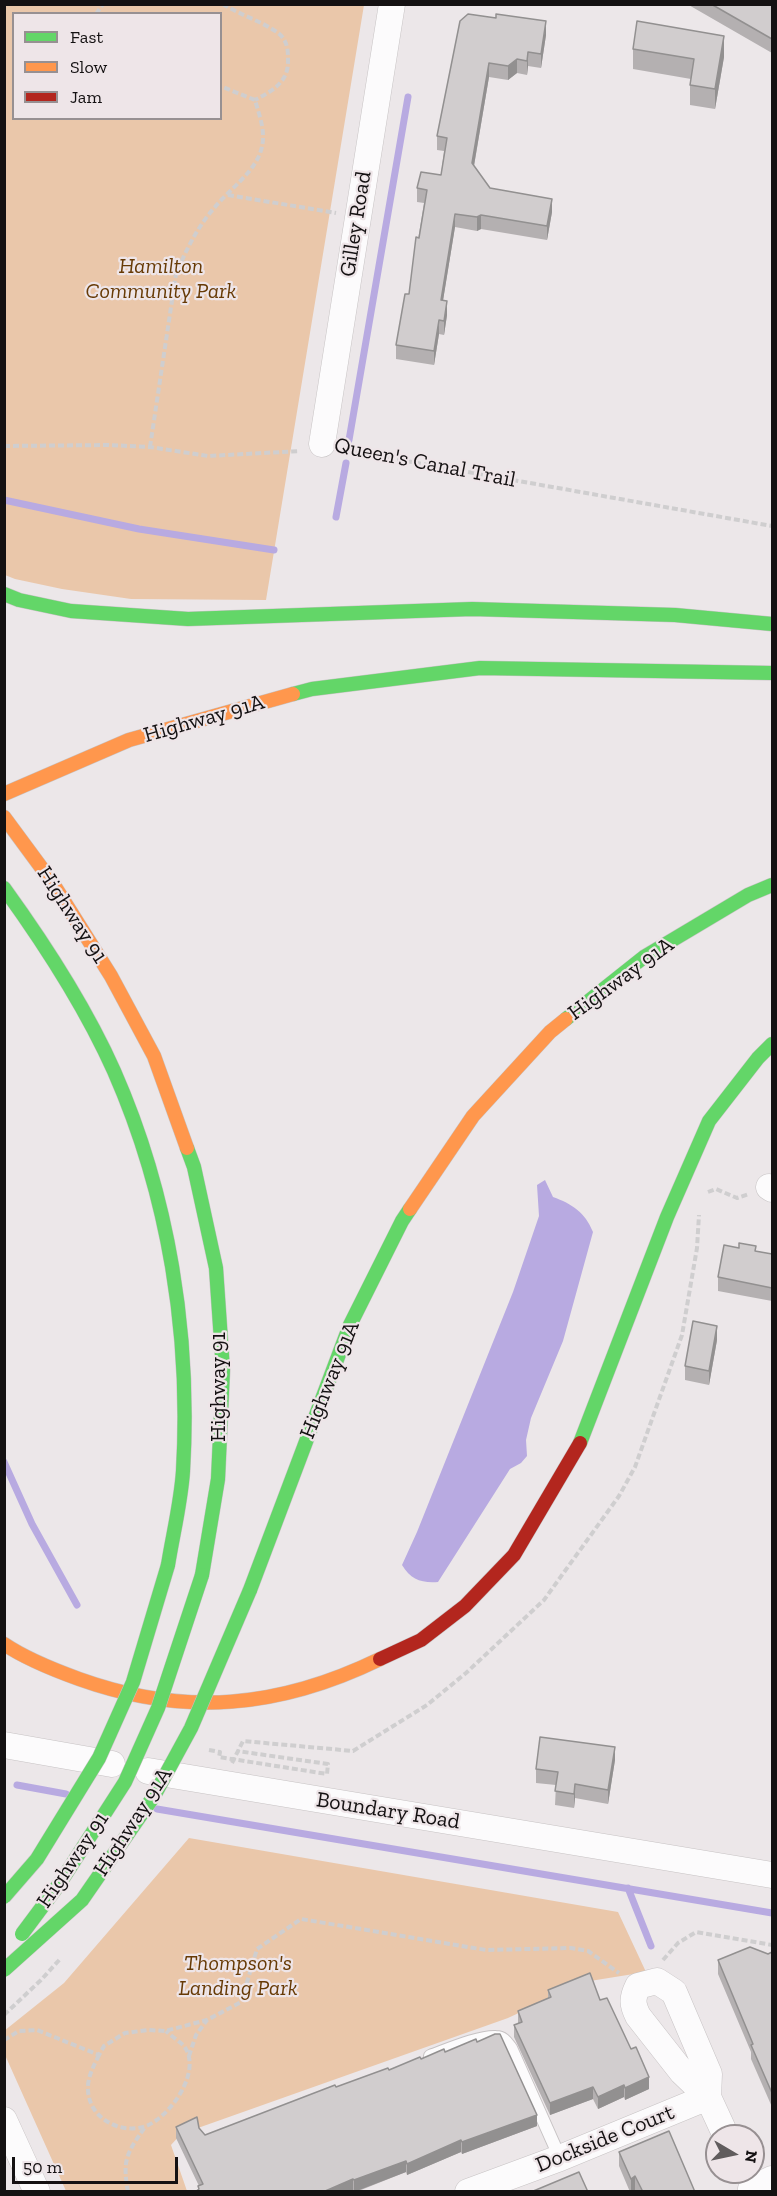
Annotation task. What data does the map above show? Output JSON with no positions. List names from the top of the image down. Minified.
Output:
{"streets":{"highway":["Highway 91A","Highway 91"],"street":["Gilley Road","Boundary Road","Dockside Court"],"path":["Queen's Canal Trail"]},"crossings":[["Gilley Road","Queen's Canal Trail"]],"parks":["Hamilton Community Park","Thompson's Landing Park"],"legend":["Fast","Slow","Jam"],"scale_bar":"50 m","north":"right"}
